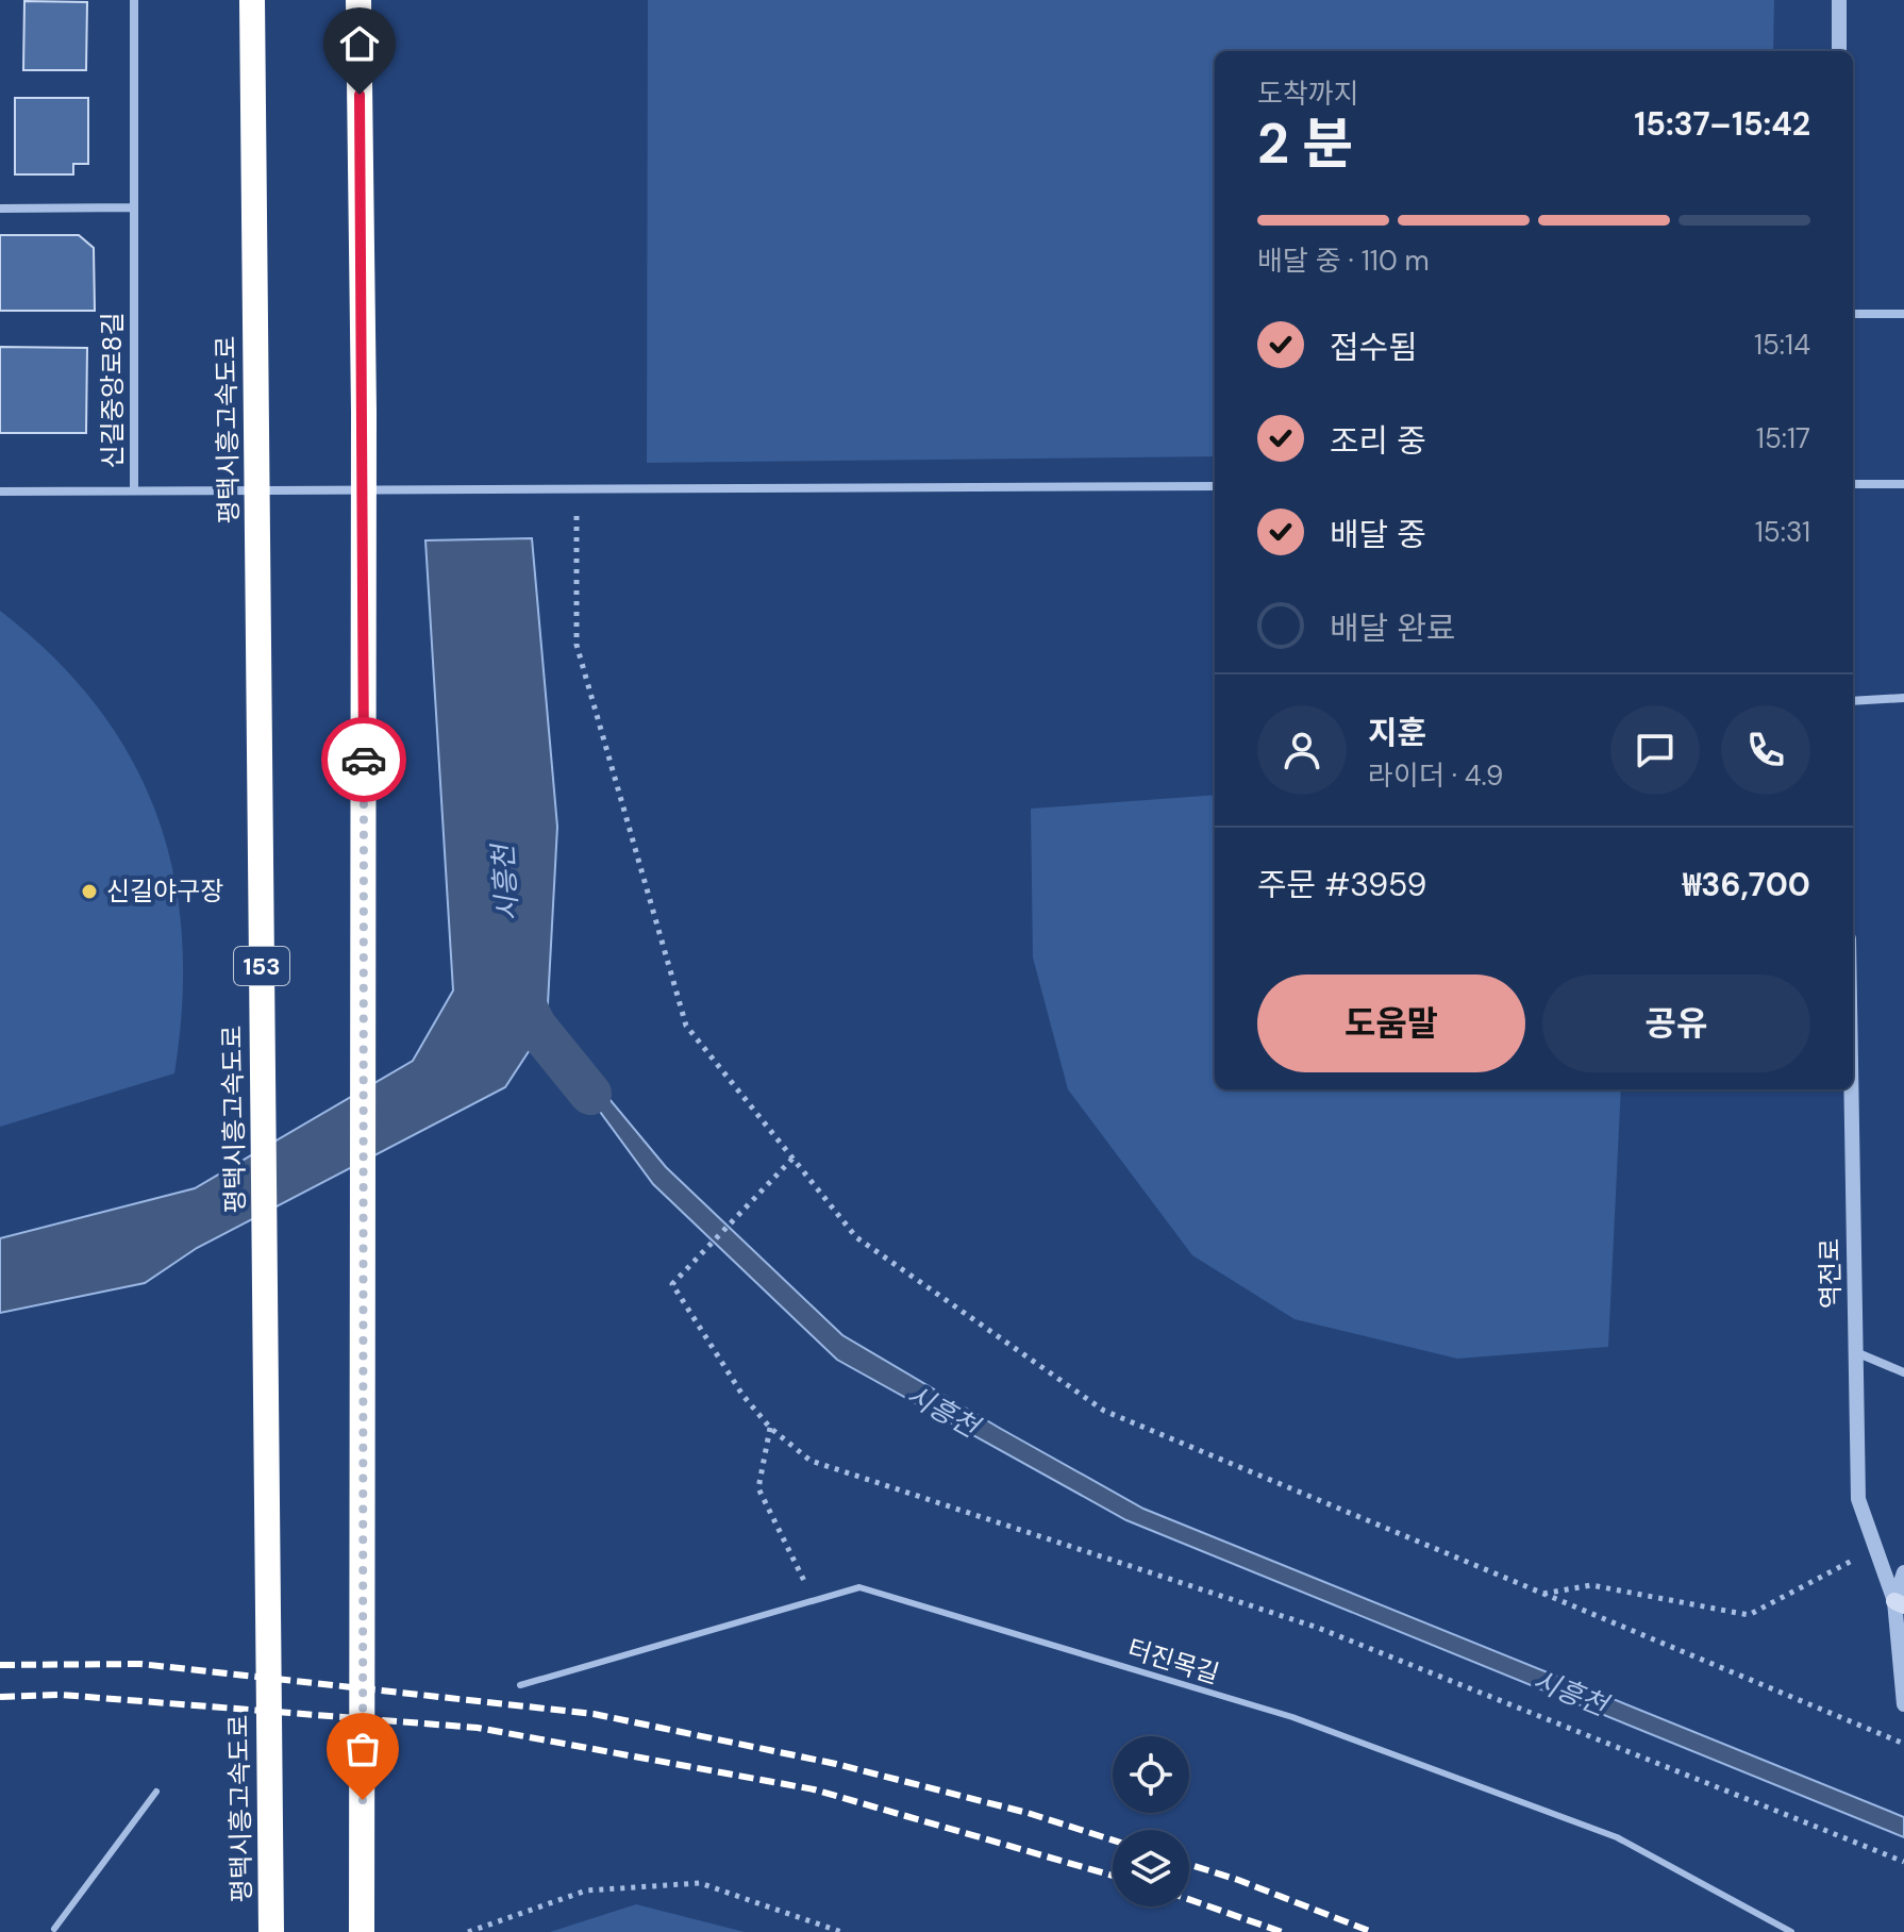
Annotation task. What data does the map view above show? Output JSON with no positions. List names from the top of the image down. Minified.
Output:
{"streets":{"highway":["평택시흥고속도로","153"],"street":["신길중앙로8길","역전로"],"lane":["터진목길"]},"water":["시흥천"],"places":["신길야구장"],"page":{"heading":["2 분","도착까지","15:37–15:42"],"panel":["지훈","라이더 · 4.9","주문 #3959","₩36,700"],"bar":"배달 중 · 110 m","list":[["접수됨","15:14"],["조리 중","15:17"],["배달 중","15:31"],"배달 완료"],"buttons":["도움말","공유"]}}
